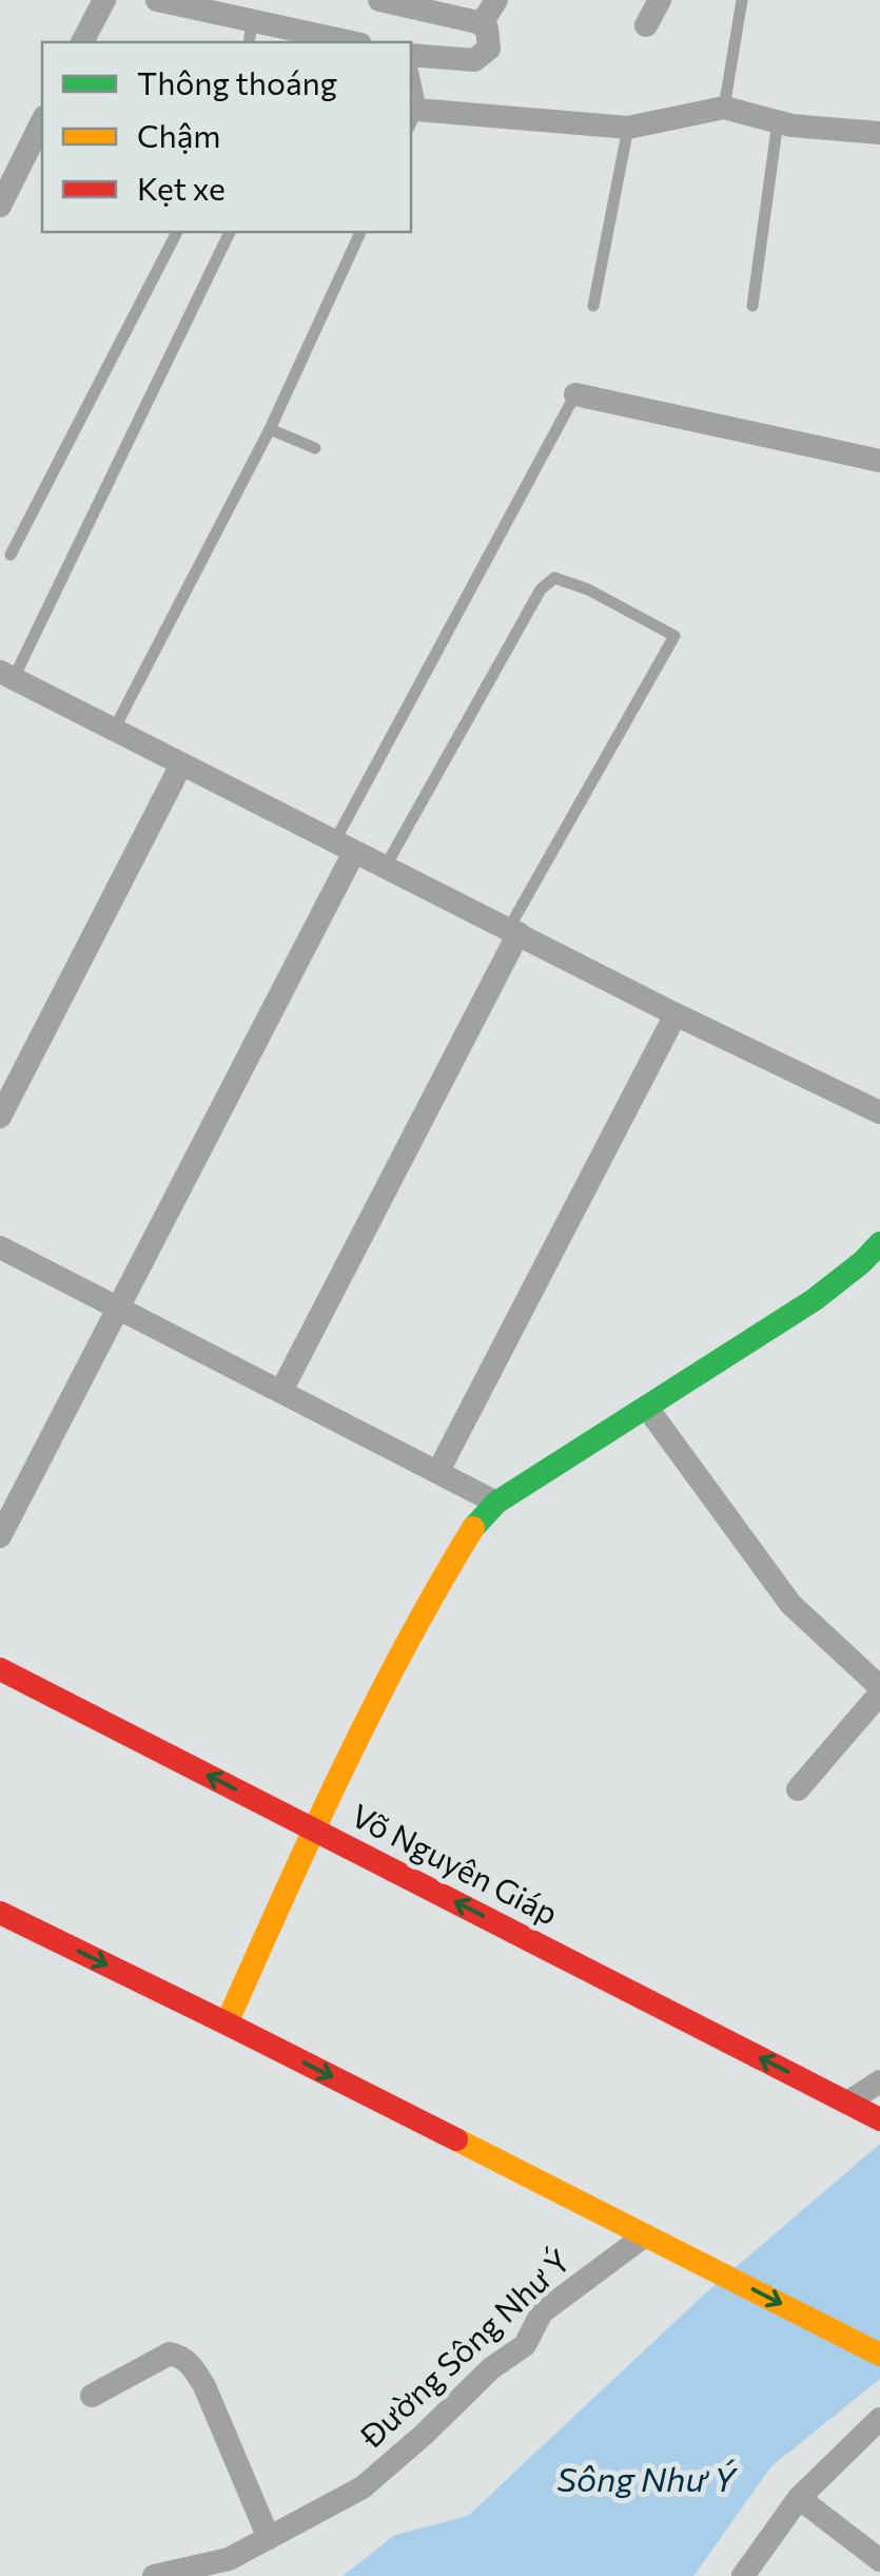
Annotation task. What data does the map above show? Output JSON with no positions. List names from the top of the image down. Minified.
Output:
{"streets":{"street":["Võ Nguyên Giáp","Đường Sông Như Ý"]},"water":["Sông Như Ý"],"legend":["Thông thoáng","Chậm","Kẹt xe"]}
